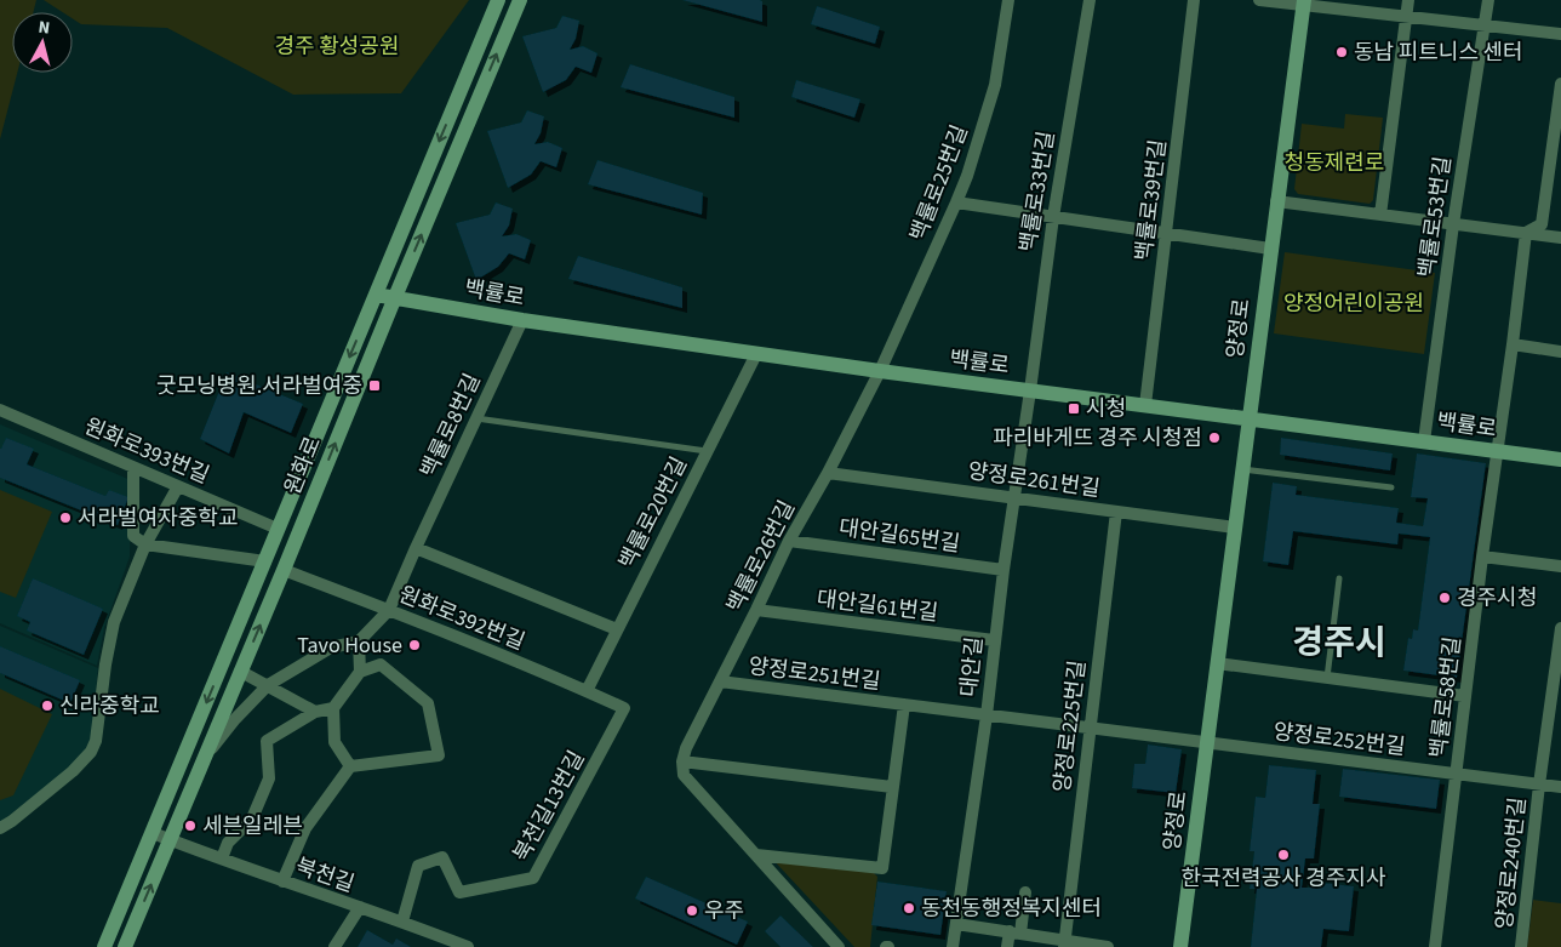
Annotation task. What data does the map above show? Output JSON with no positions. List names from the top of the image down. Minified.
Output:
{"streets":{"street":["백률로25번길","백률로33번길","백률로39번길","백률로53번길","백률로","양정로","백률로8번길","원화로393번길","원화로","양정로261번길","백률로20번길","대안길65번길","백률로26번길","대안길61번길","원화로392번길","대안길","양정로251번길","백률로58번길","양정로225번길","양정로252번길","북천길13번길","양정로240번길","북천길"]},"crossings":[["백률로25번길","백률로"],["백률로25번길","백률로26번길"],["백률로33번길","백률로"],["백률로33번길","대안길"],["백률로39번길","백률로"],["백률로53번길","백률로"],["백률로","양정로"],["백률로","백률로8번길"],["백률로","원화로"],["백률로","백률로20번길"],["백률로","백률로26번길"],["백률로","대안길"],["백률로","백률로58번길"],["양정로","양정로261번길"],["양정로","양정로251번길"],["양정로","양정로252번길"],["백률로8번길","원화로392번길"],["원화로393번길","원화로"],["원화로","원화로392번길"],["원화로","북천길"],["양정로261번길","백률로26번길"],["양정로261번길","대안길"],["양정로261번길","양정로225번길"],["백률로20번길","원화로392번길"],["대안길65번길","백률로26번길"],["대안길65번길","대안길"],["백률로26번길","대안길61번길"],["백률로26번길","양정로251번길"],["대안길61번길","대안길"],["원화로392번길","북천길13번길"],["대안길","양정로251번길"],["양정로251번길","양정로225번길"],["양정로251번길","양정로252번길"],["백률로58번길","양정로252번길"],["양정로252번길","양정로240번길"],["북천길13번길","북천길"]],"districts":["경주시"],"parks":["경주 황성공원","청동제련로","양정어린이공원"],"places":{"other":["동남 피트니스 센터","파리바게뜨 경주 시청점","서라벌여자중학교","경주시청","Tavo House","신라중학교","세븐일레븐","한국전력공사 경주지사","동천동행정복지센터","우주"],"transit":["굿모닝병원.서라벌여중","시청"]},"north":"top"}
